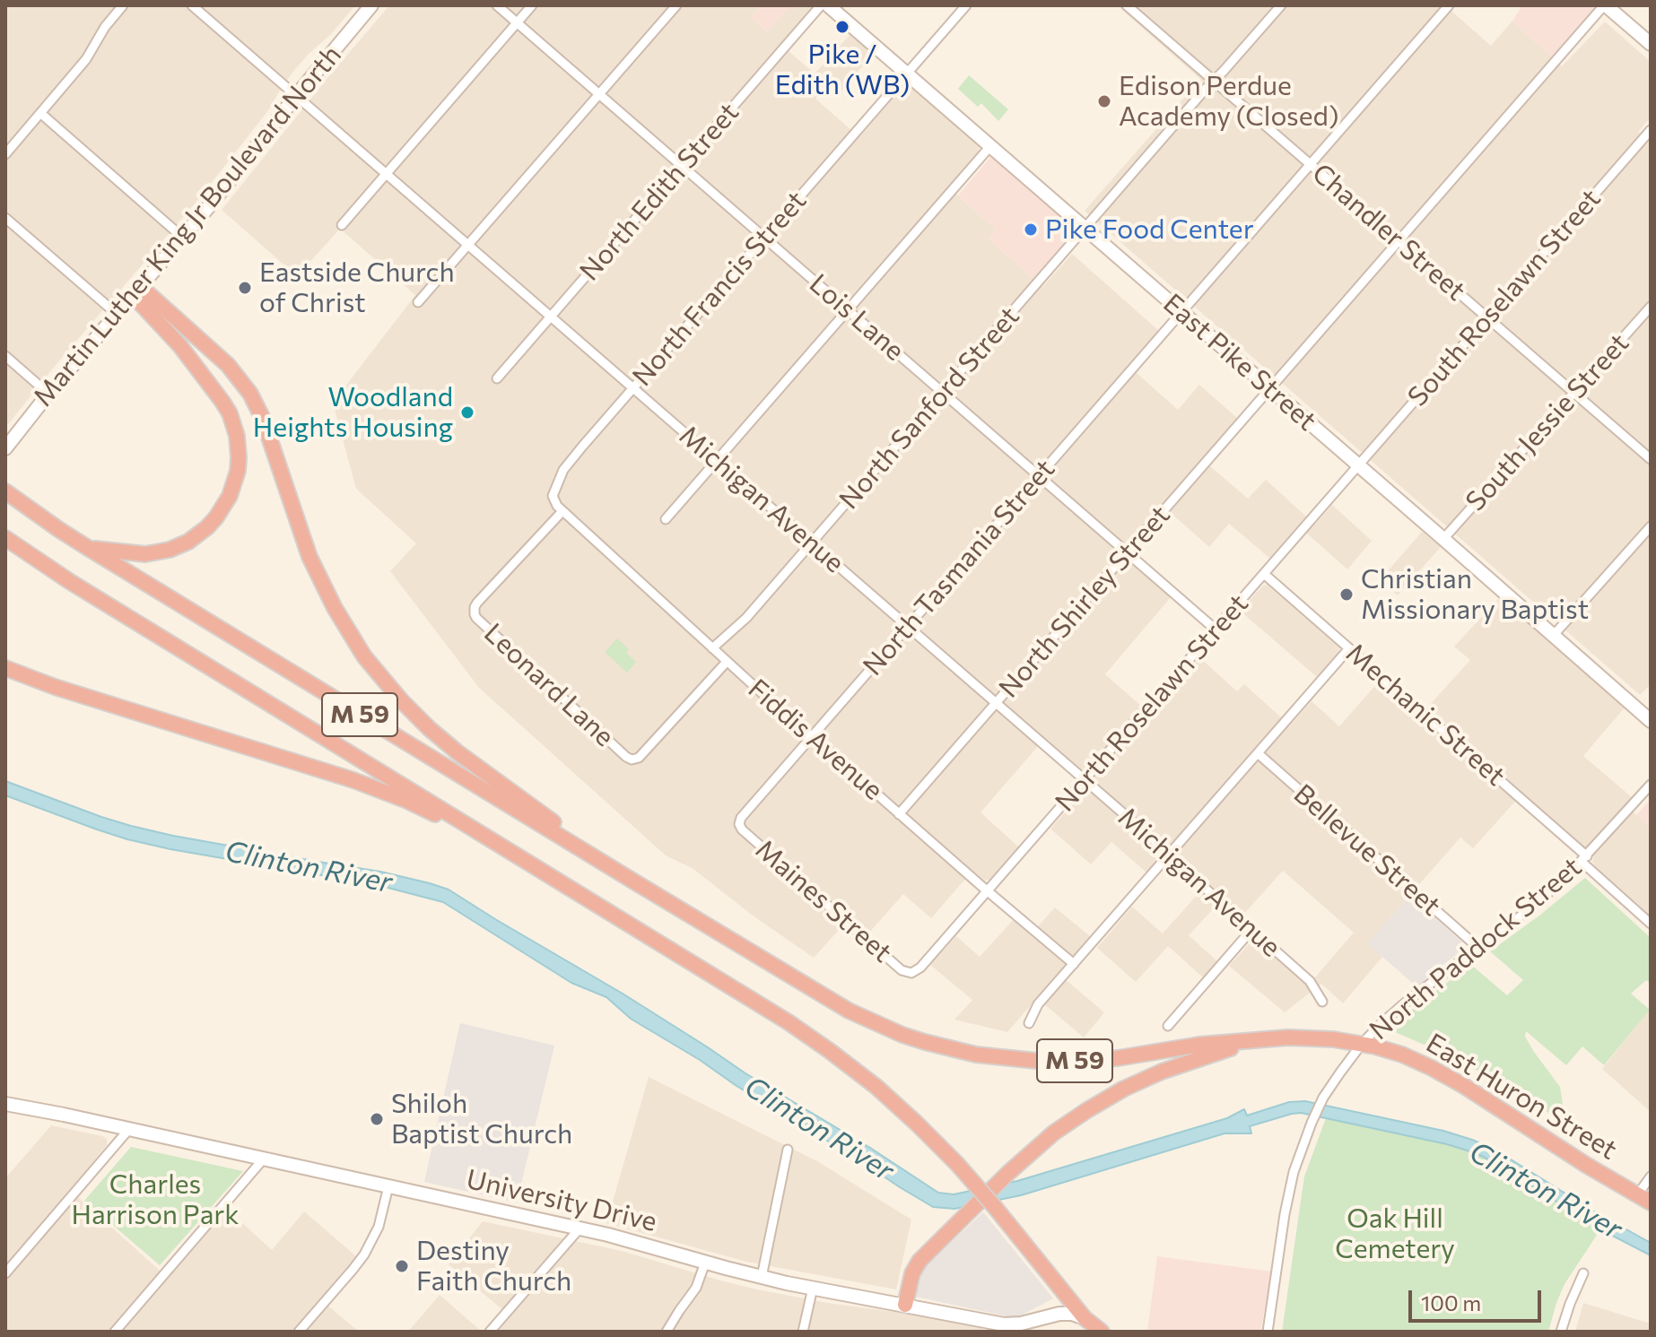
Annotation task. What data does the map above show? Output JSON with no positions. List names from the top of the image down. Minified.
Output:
{"streets":{"highway":["M 59","East Huron Street"],"main road":["Martin Luther King Jr Boulevard North","East Pike Street","University Drive"],"street":["North Edith Street","Chandler Street","North Francis Street","South Roselawn Street","Lois Lane","North Sanford Street","South Jessie Street","Michigan Avenue","North Tasmania Street","North Shirley Street","Leonard Lane","North Roselawn Street","Mechanic Street","Fiddis Avenue","Bellevue Street","Maines Street","North Paddock Street"]},"crossings":[["North Edith Street","Lois Lane"],["North Edith Street","Michigan Avenue"],["Martin Luther King Jr Boulevard North","Michigan Avenue"],["Chandler Street","South Roselawn Street"],["Chandler Street","North Sanford Street"],["Chandler Street","South Jessie Street"],["Chandler Street","North Tasmania Street"],["Chandler Street","North Shirley Street"],["North Francis Street","Lois Lane"],["North Francis Street","East Pike Street"],["North Francis Street","Michigan Avenue"],["North Francis Street","Leonard Lane"],["North Francis Street","Fiddis Avenue"],["South Roselawn Street","East Pike Street"],["South Roselawn Street","North Roselawn Street"],["Lois Lane","North Sanford Street"],["Lois Lane","North Tasmania Street"],["Lois Lane","North Shirley Street"],["Lois Lane","North Roselawn Street"],["East Pike Street","North Sanford Street"],["East Pike Street","South Jessie Street"],["East Pike Street","North Tasmania Street"],["East Pike Street","North Shirley Street"],["East Pike Street","North Roselawn Street"],["North Sanford Street","Michigan Avenue"],["North Sanford Street","Fiddis Avenue"],["Michigan Avenue","North Tasmania Street"],["Michigan Avenue","North Shirley Street"],["Michigan Avenue","North Roselawn Street"],["North Tasmania Street","Fiddis Avenue"],["North Tasmania Street","Maines Street"],["North Shirley Street","Fiddis Avenue"],["Leonard Lane","Fiddis Avenue"],["North Roselawn Street","Mechanic Street"],["North Roselawn Street","Fiddis Avenue"],["North Roselawn Street","Maines Street"],["M 59","North Paddock Street"],["M 59","East Huron Street"],["M 59","University Drive"],["Mechanic Street","North Paddock Street"],["Bellevue Street","North Paddock Street"],["North Paddock Street","East Huron Street"]],"water":["Clinton River"],"parks":["Charles Harrison Park","Oak Hill Cemetery"],"places":["Pike / Edith (WB)","Edison Perdue Academy (Closed)","Pike Food Center","Eastside Church of Christ","Woodland Heights Housing","Christian Missionary Baptist","Shiloh Baptist Church","Destiny Faith Church"],"scale_bar":"100 m"}
